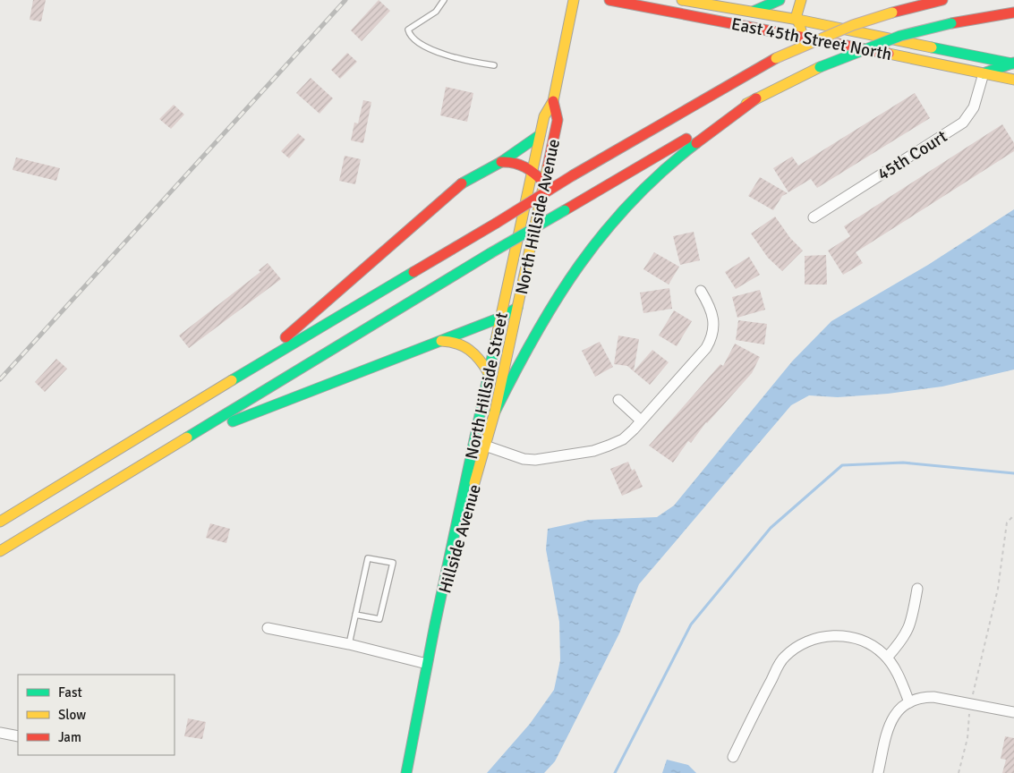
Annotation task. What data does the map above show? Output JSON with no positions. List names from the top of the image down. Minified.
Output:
{"streets":{"main road":["East 45th Street North","North Hillside Avenue","North Hillside Street","Hillside Avenue"],"street":["45th Court"]},"crossings":[["East 45th Street North","45th Court"],["North Hillside Avenue","North Hillside Street"],["North Hillside Avenue","Hillside Avenue"],["North Hillside Street","Hillside Avenue"]],"legend":["Fast","Slow","Jam"]}
